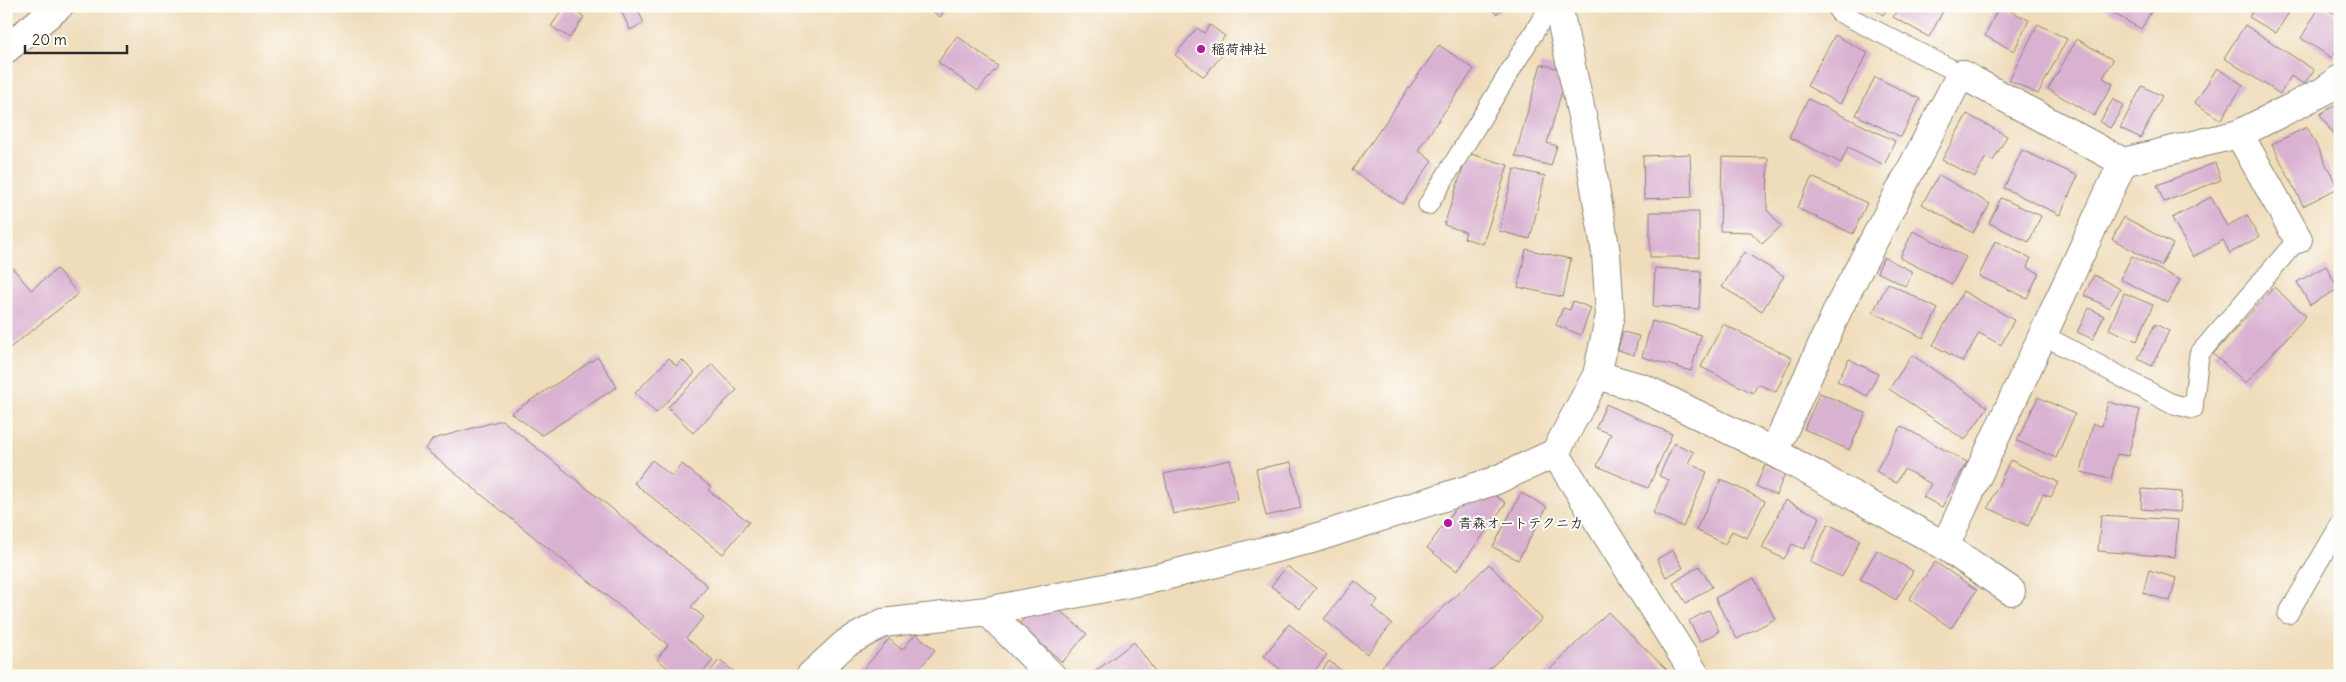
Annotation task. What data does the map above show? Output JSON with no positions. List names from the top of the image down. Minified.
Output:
{"places":["稲荷神社","青森オートテクニカ"],"scale_bar":"20 m"}
